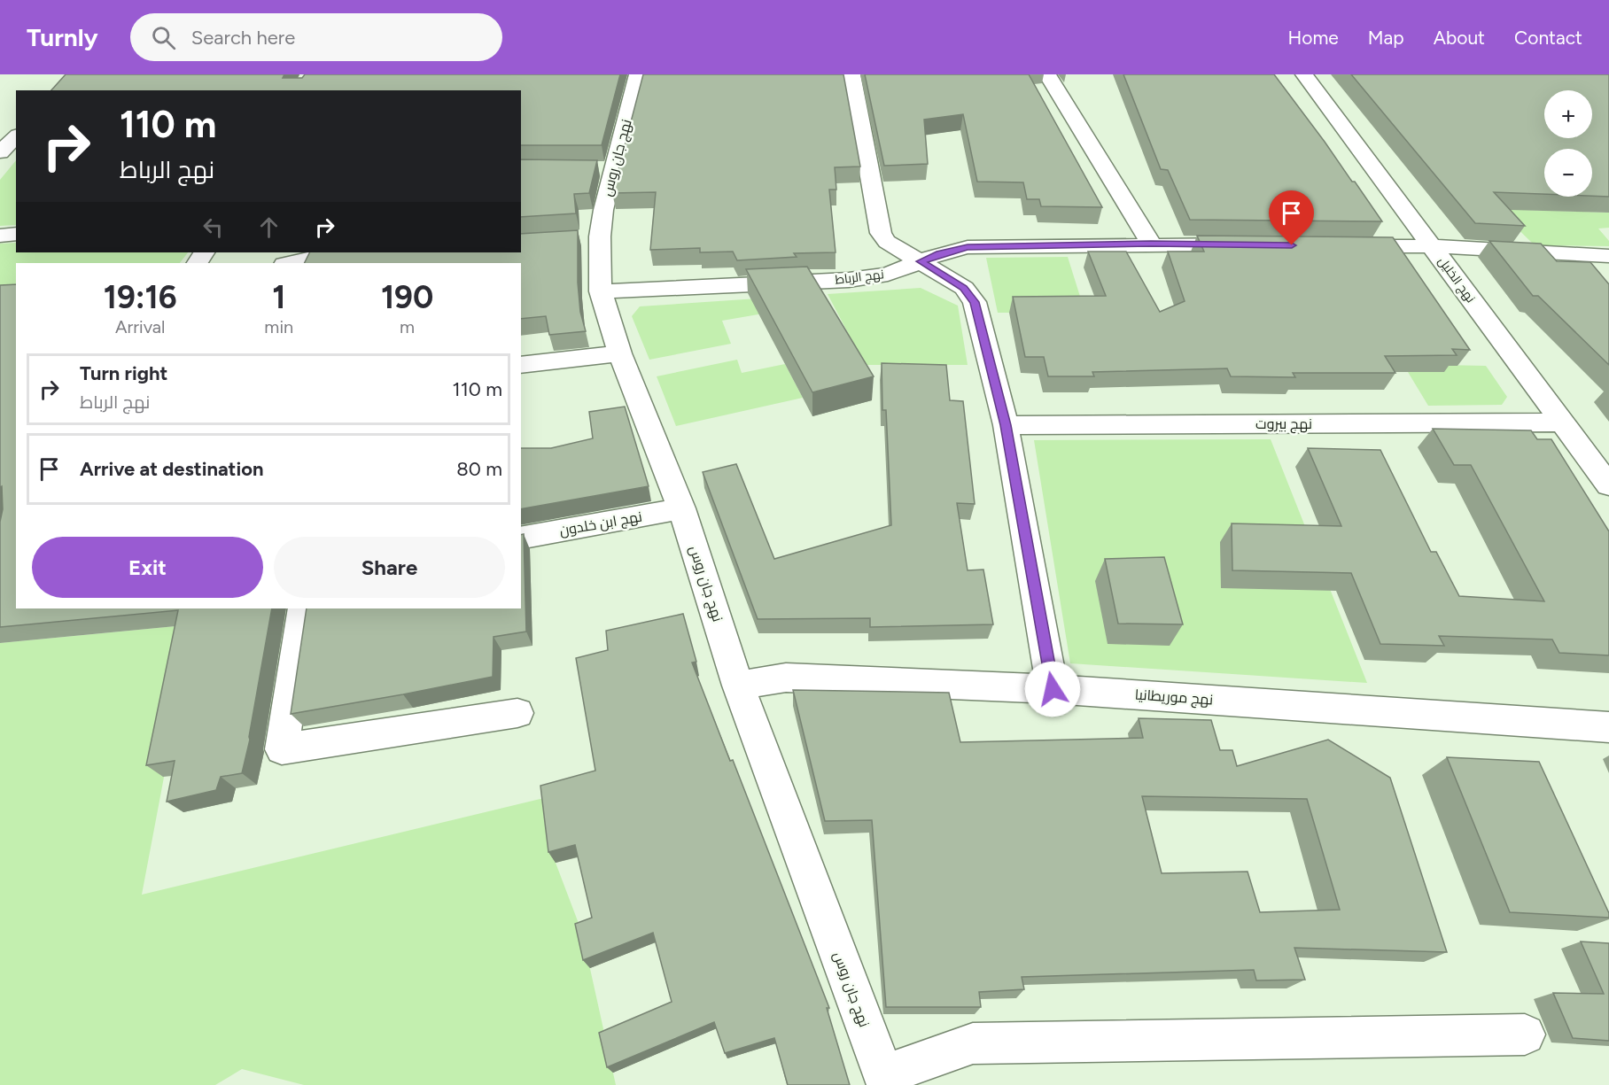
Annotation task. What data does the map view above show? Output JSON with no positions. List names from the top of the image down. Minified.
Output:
{"streets":{"street":["نهج جان روس","نهج الرباط","نهج الخليل","نهج بيروت","نهج ابن خلدون","نهج موريطانيا"]},"crossings":[["نهج جان روس","نهج الرباط"],["نهج جان روس","نهج ابن خلدون"],["نهج جان روس","نهج موريطانيا"],["نهج الخليل","نهج بيروت"]],"page":{"header":"Turnly","search":"Search here","nav":["Home","Map","About","Contact"],"map_buttons":["+","−"],"turn":["110 m","نهج الرباط"],"eta":["19:16","Arrival","1","min","190","m"],"list":[{"name":"Turn right","note":"نهج الرباط","value":"110 m"},{"name":"Arrive at destination","value":"80 m"}],"buttons":["Exit","Share"]}}
